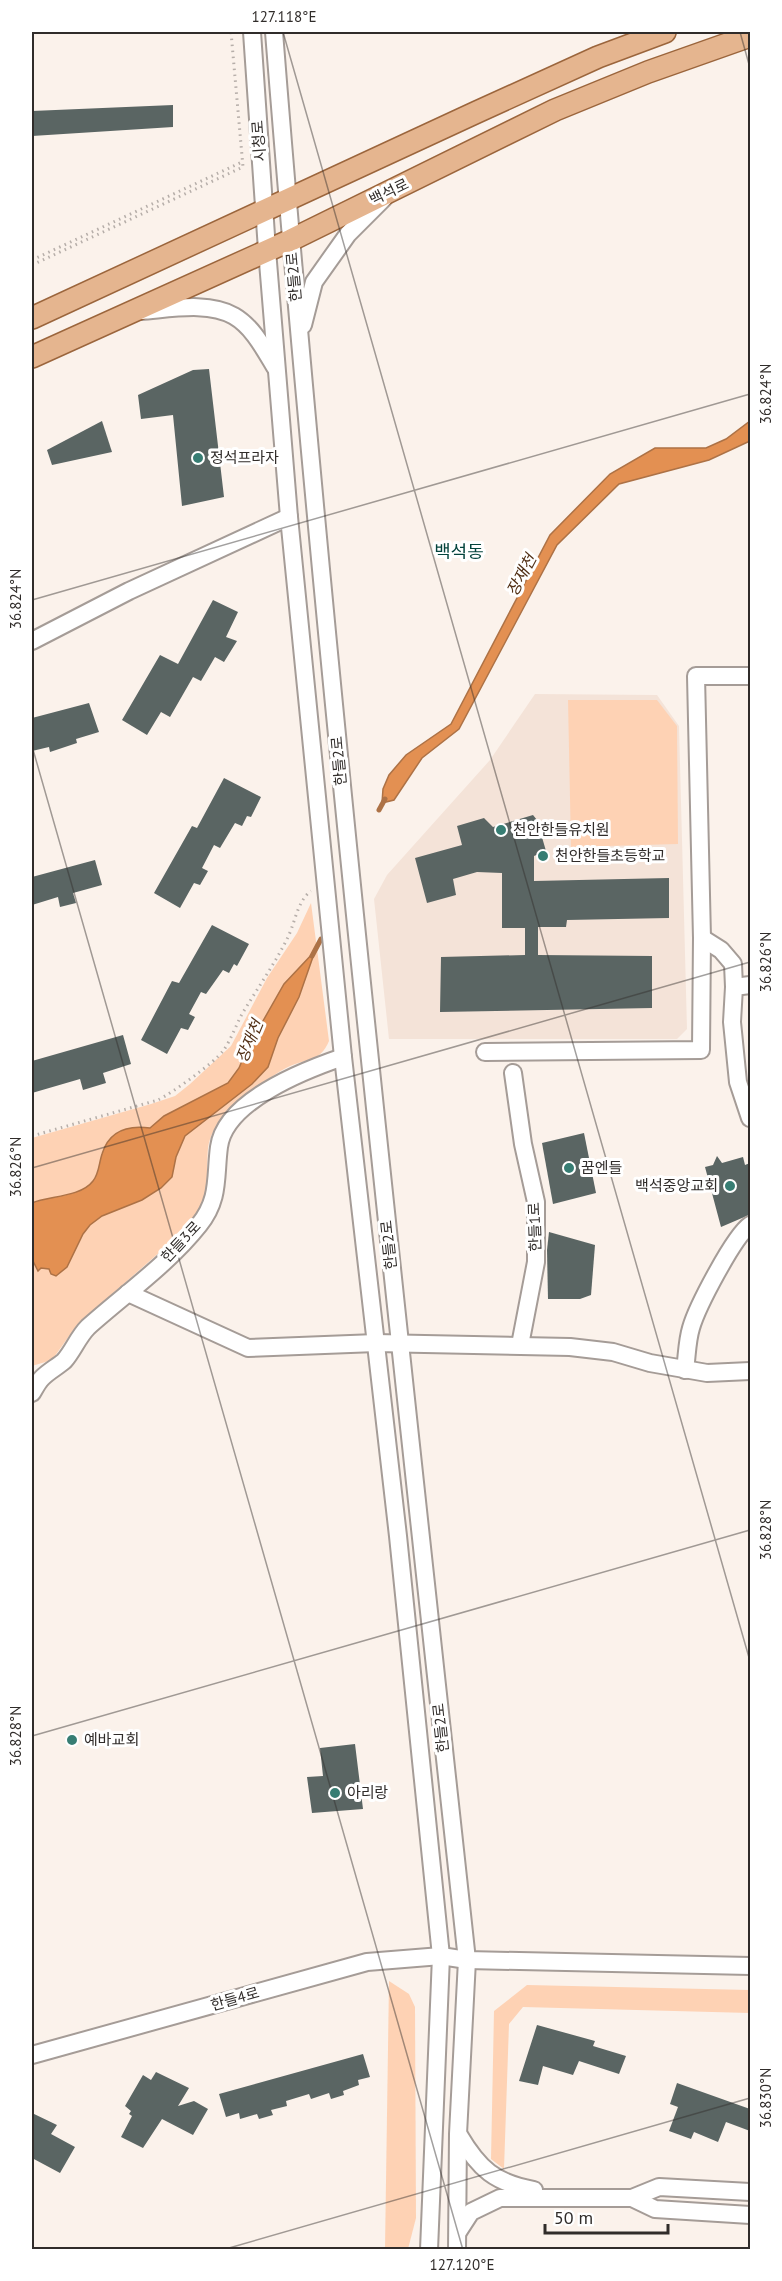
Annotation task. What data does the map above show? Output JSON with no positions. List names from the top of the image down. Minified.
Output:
{"streets":{"main road":["백석로"],"street":["시청로","한들2로","한들1로","한들3로","한들4로"]},"crossings":[["시청로","백석로"],["시청로","한들2로"],["백석로","한들2로"],["한들2로","한들3로"],["한들2로","한들4로"]],"districts":["백석동"],"water":["장재천"],"places":["정석프라자","천안한들유치원","천안한들초등학교","꿈엔들","백석중앙교회","예바교회","아리랑"],"scale_bar":"50 m","coordinates":["127.118°E","36.824°N","36.826°N","36.828°N","36.830°N","127.120°E"]}
